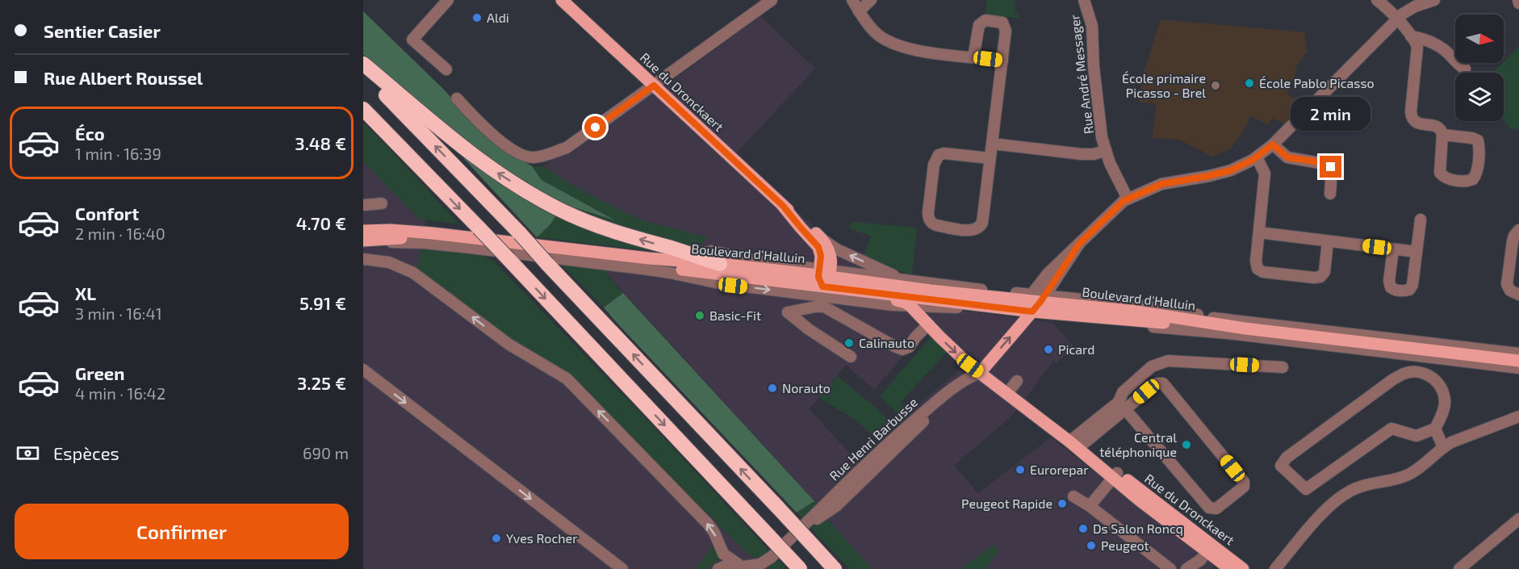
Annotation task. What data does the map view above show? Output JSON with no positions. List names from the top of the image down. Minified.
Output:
{"streets":{"main road":["Rue du Dronckaert","Boulevard d'Halluin","Rue Henri Barbusse"],"street":["Rue André Messager"]},"crossings":[["Rue André Messager","Rue Henri Barbusse"],["Rue du Dronckaert","Boulevard d'Halluin"],["Rue du Dronckaert","Rue Henri Barbusse"],["Boulevard d'Halluin","Rue Henri Barbusse"]],"places":["Aldi","École Pablo Picasso","École primaire Picasso - Brel","Basic-Fit","Calinauto","Picard","Norauto","Central téléphonique","Eurorepar","Peugeot Rapide","Ds Salon Roncq","Yves Rocher","Peugeot"],"north":"right","page":{"banner":["Sentier Casier","Rue Albert Roussel"],"bubble":"2 min","list":[{"name":"Éco","note":"1 min · 16:39","value":"3.48 €"},{"name":"Confort","note":"2 min · 16:40","value":"4.70 €"},{"name":"XL","note":"3 min · 16:41","value":"5.91 €"},{"name":"Green","note":"4 min · 16:42","value":"3.25 €"}],"pay":["Espèces","690 m"],"buttons":"Confirmer"}}
